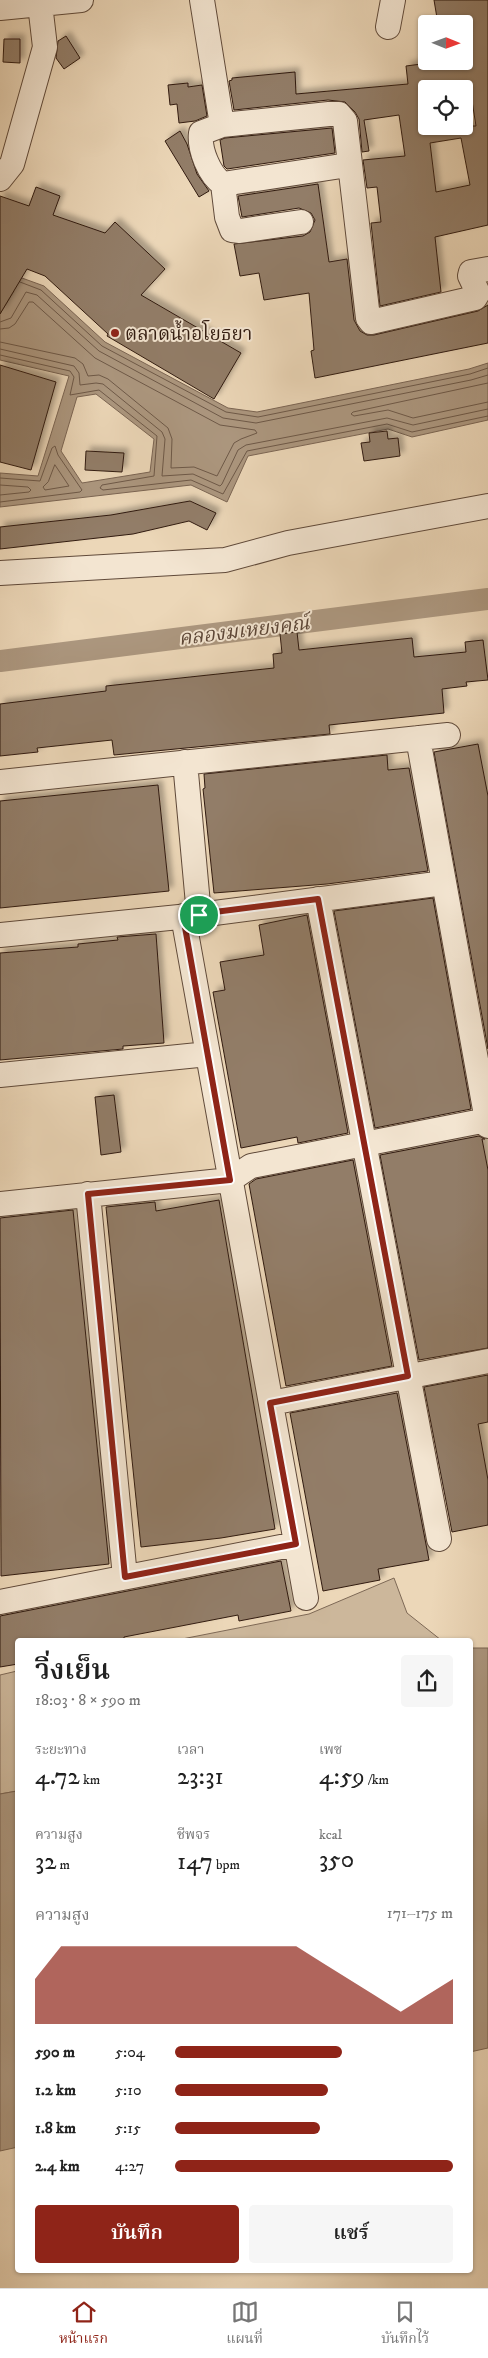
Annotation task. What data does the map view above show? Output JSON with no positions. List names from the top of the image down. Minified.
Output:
{"water":["คลองมเหยงคณ์"],"places":["ตลาดน้ำอโยธยา"],"north":"right","page":{"heading":["วิ่งเย็น","18:03 · 8 × 590 m"],"stats":[["ระยะทาง","4.72 km"],["เวลา","23:31"],["เพซ","4:59 /km"],["ความสูง","32 m"],["ชีพจร","147 bpm"],["kcal","350"]],"chart":["ความสูง","171–175 m"],"list":[{"name":"590 m","note":"5:04"},{"name":"1.2 km","note":"5:10"},{"name":"1.8 km","note":"5:15"},{"name":"2.4 km","note":"4:27"}],"buttons":["บันทึก","แชร์"],"tabs":["หน้าแรก","แผนที่","บันทึกไว้"]}}
